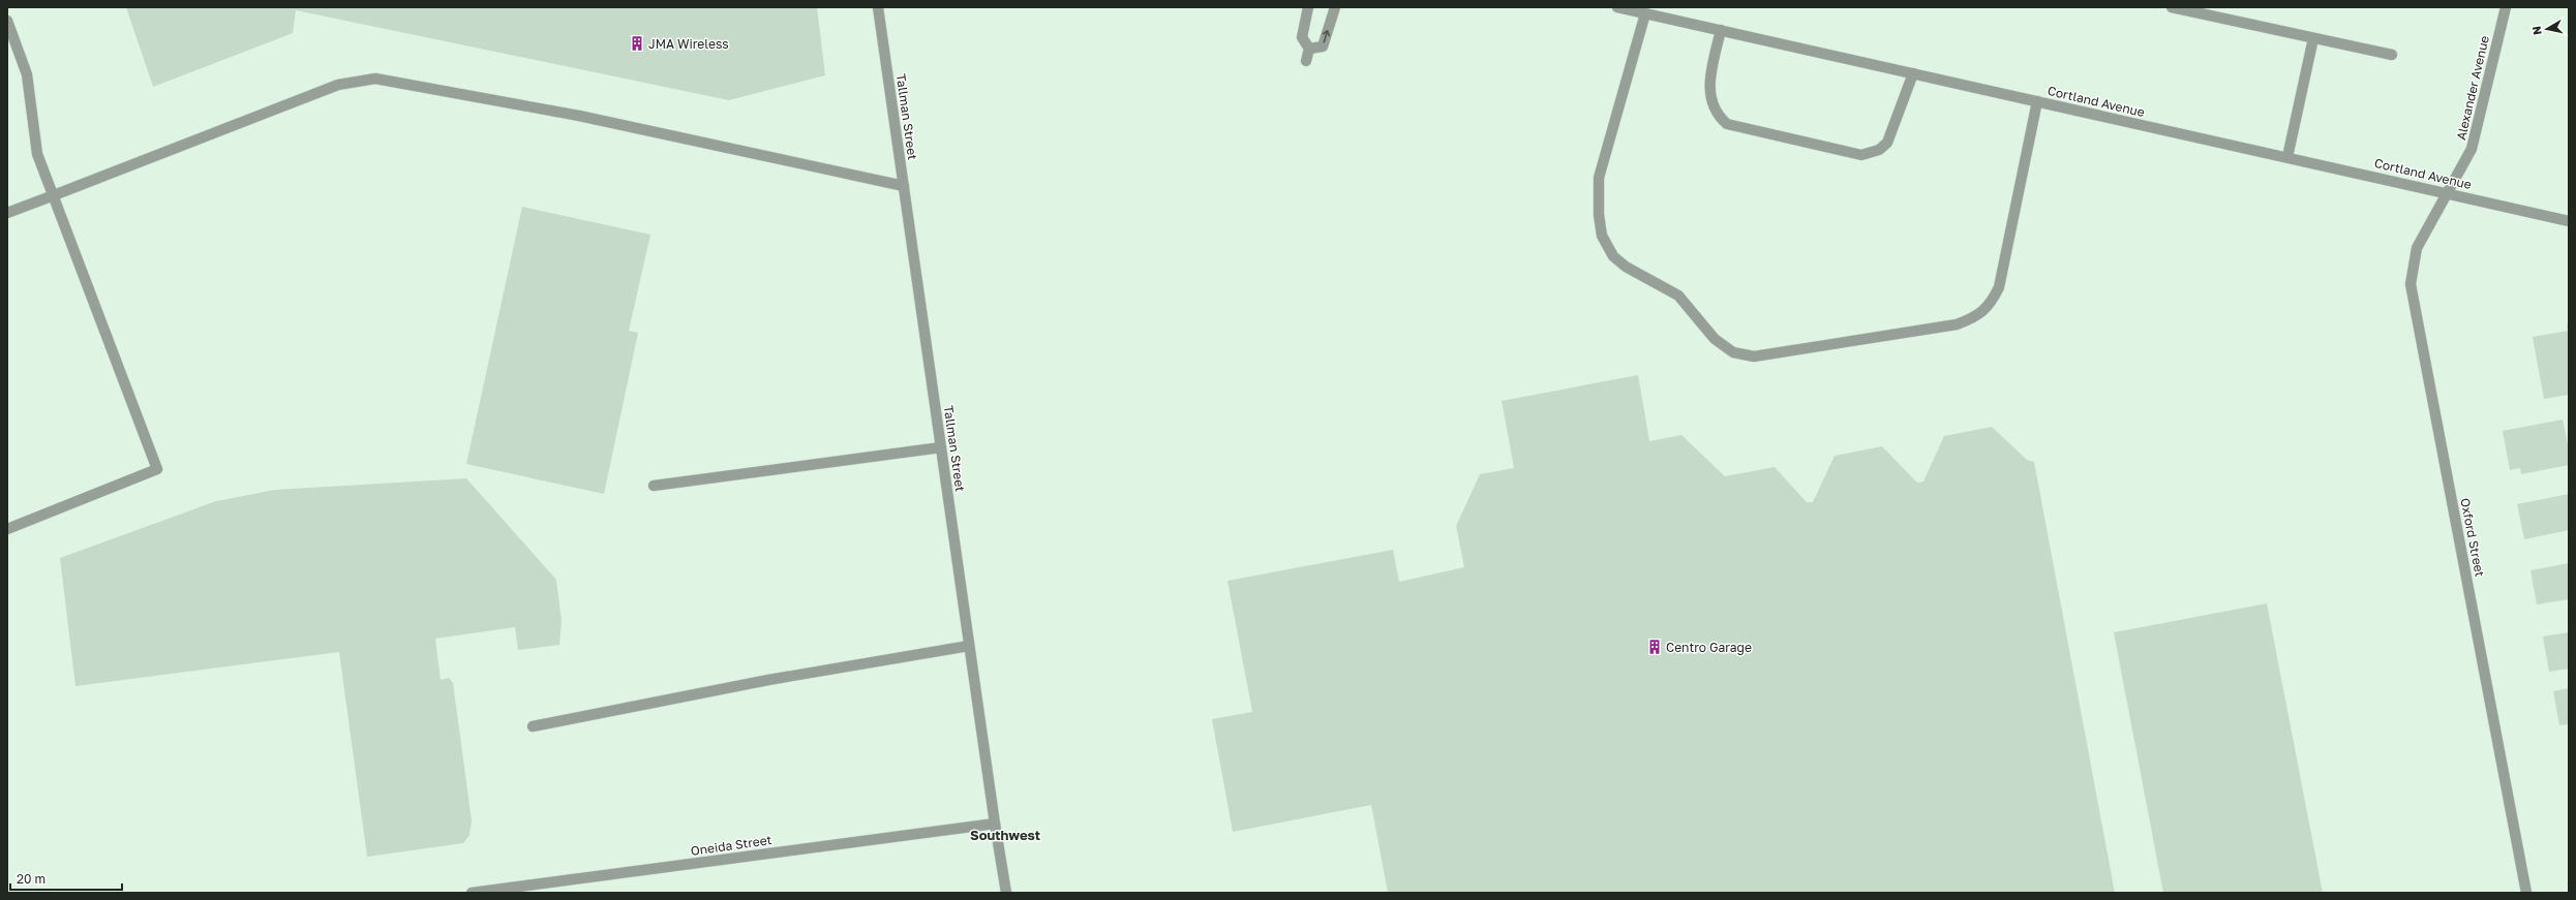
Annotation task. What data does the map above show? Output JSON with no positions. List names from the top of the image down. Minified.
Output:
{"streets":{"street":["Alexander Avenue","Cortland Avenue","Tallman Street","Oxford Street","Oneida Street"]},"crossings":[["Alexander Avenue","Cortland Avenue"],["Alexander Avenue","Oxford Street"],["Cortland Avenue","Oxford Street"],["Tallman Street","Oneida Street"]],"districts":["Southwest"],"places":{"building":["JMA Wireless","Centro Garage"]},"scale_bar":"20 m","north":"left"}
